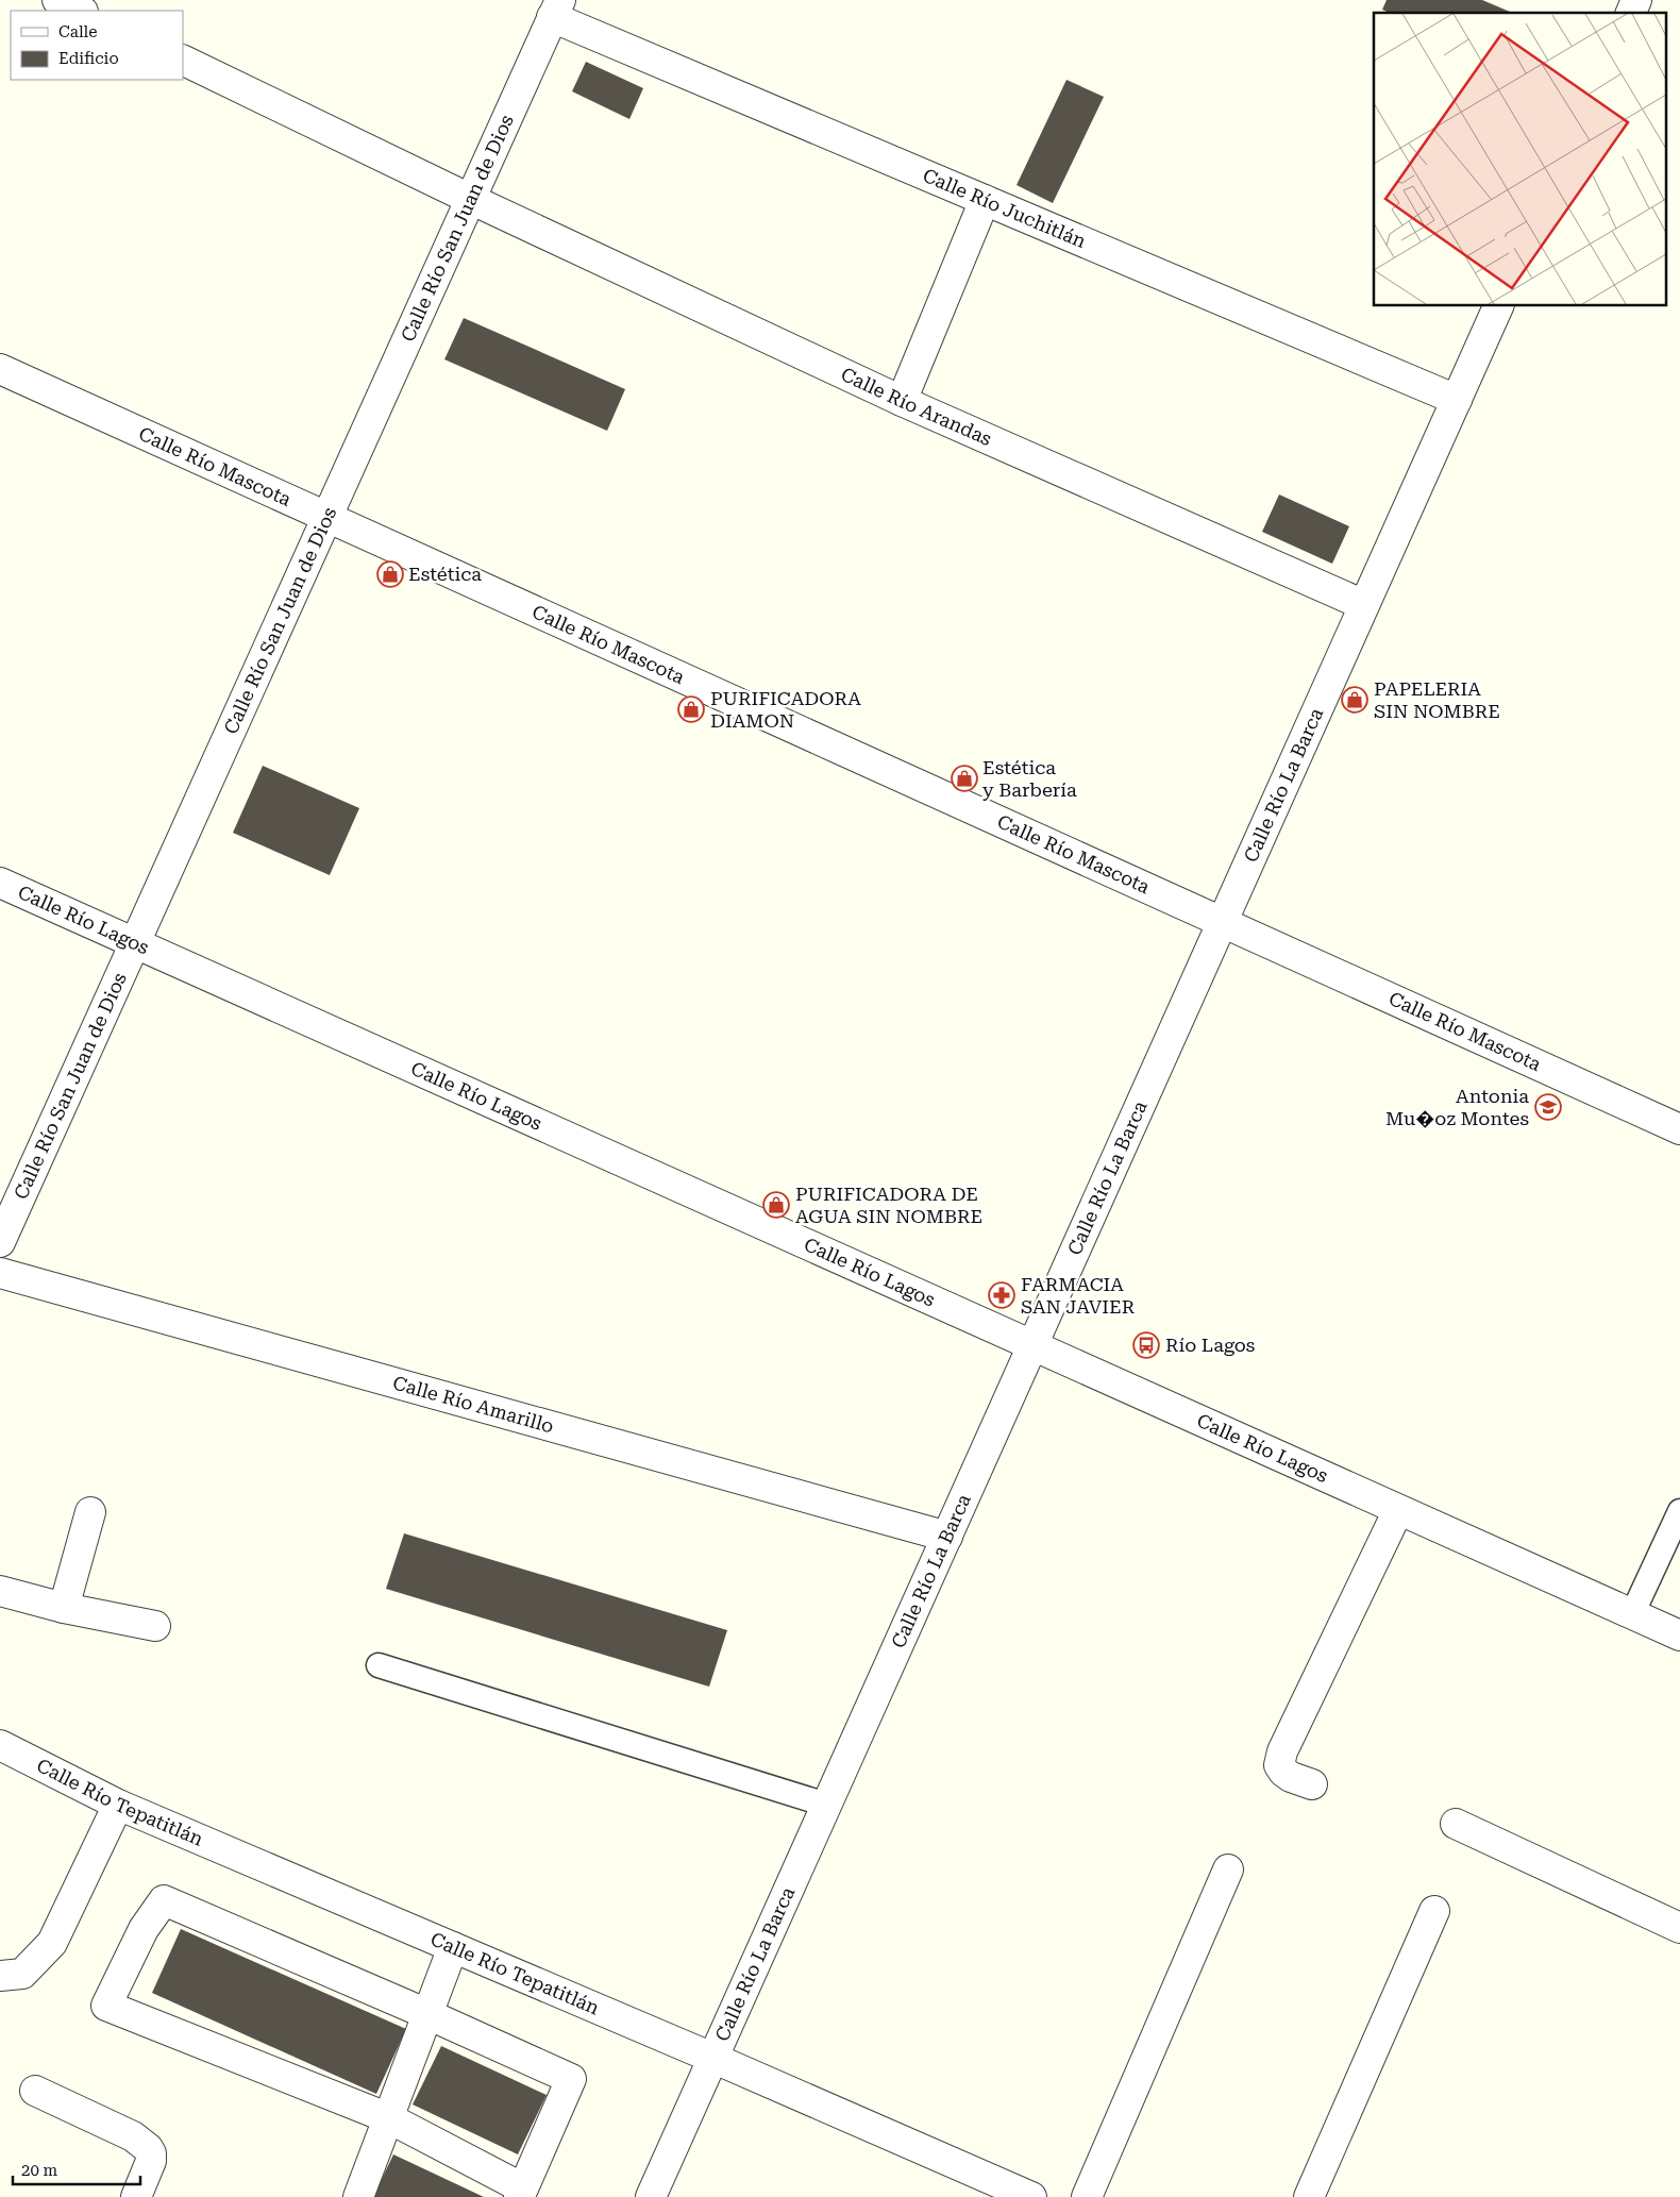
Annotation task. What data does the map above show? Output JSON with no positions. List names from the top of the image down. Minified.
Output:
{"streets":{"street":["Calle Río Juchitlán","Calle Río San Juan de Dios","Calle Río Arandas","Calle Río Mascota","Calle Río La Barca","Calle Río Lagos","Calle Río Amarillo","Calle Río Tepatitlán"]},"crossings":[["Calle Río Juchitlán","Calle Río San Juan de Dios"],["Calle Río Juchitlán","Calle Río La Barca"],["Calle Río San Juan de Dios","Calle Río Arandas"],["Calle Río San Juan de Dios","Calle Río Mascota"],["Calle Río San Juan de Dios","Calle Río Lagos"],["Calle Río Arandas","Calle Río La Barca"],["Calle Río Mascota","Calle Río La Barca"],["Calle Río La Barca","Calle Río Lagos"],["Calle Río La Barca","Calle Río Amarillo"],["Calle Río La Barca","Calle Río Tepatitlán"]],"places":{"shop":["Estética","PAPELERIA SIN NOMBRE","PURIFICADORA DIAMON","Estética y Barbería","PURIFICADORA DE AGUA SIN NOMBRE"],"school or university":["Antonia Mu�oz Montes"],"pharmacy":["FARMACIA SAN JAVIER"],"bus stop":["Río Lagos"]},"legend":["Calle","Edificio"],"scale_bar":"20 m"}
